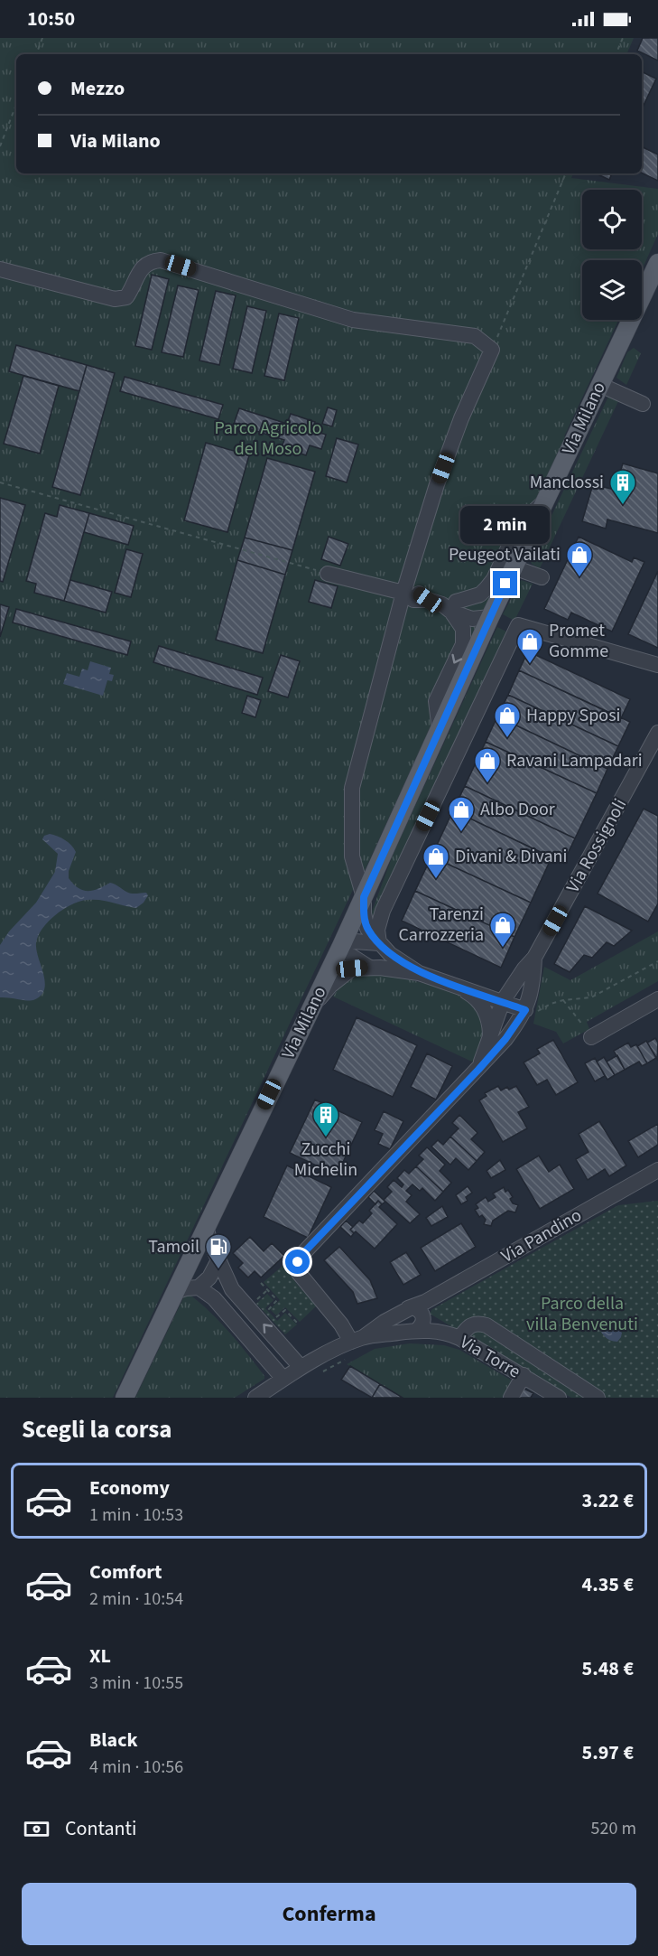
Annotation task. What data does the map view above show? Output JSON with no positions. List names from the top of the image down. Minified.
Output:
{"streets":{"main road":["Via Milano"],"street":["Via Rossignoli","Via Pandino","Via Torre"]},"crossings":[["Via Milano","Via Rossignoli"],["Via Rossignoli","Via Pandino"],["Via Pandino","Via Torre"]],"parks":["Parco Agricolo del Moso","Parco della villa Benvenuti"],"places":{"building":["Manclossi","Zucchi Michelin"],"shop":["Peugeot Vailati","Promet Gomme","Happy Sposi","Ravani Lampadari","Albo Door","Divani & Divani","Tarenzi Carrozzeria"],"fuel station":["Tamoil"]},"page":{"status":"10:50","banner":["Mezzo","Via Milano"],"bubble":"2 min","heading":"Scegli la corsa","list":[{"name":"Economy","note":"1 min · 10:53","value":"3.22 €"},{"name":"Comfort","note":"2 min · 10:54","value":"4.35 €"},{"name":"XL","note":"3 min · 10:55","value":"5.48 €"},{"name":"Black","note":"4 min · 10:56","value":"5.97 €"}],"pay":["Contanti","520 m"],"buttons":"Conferma"}}
